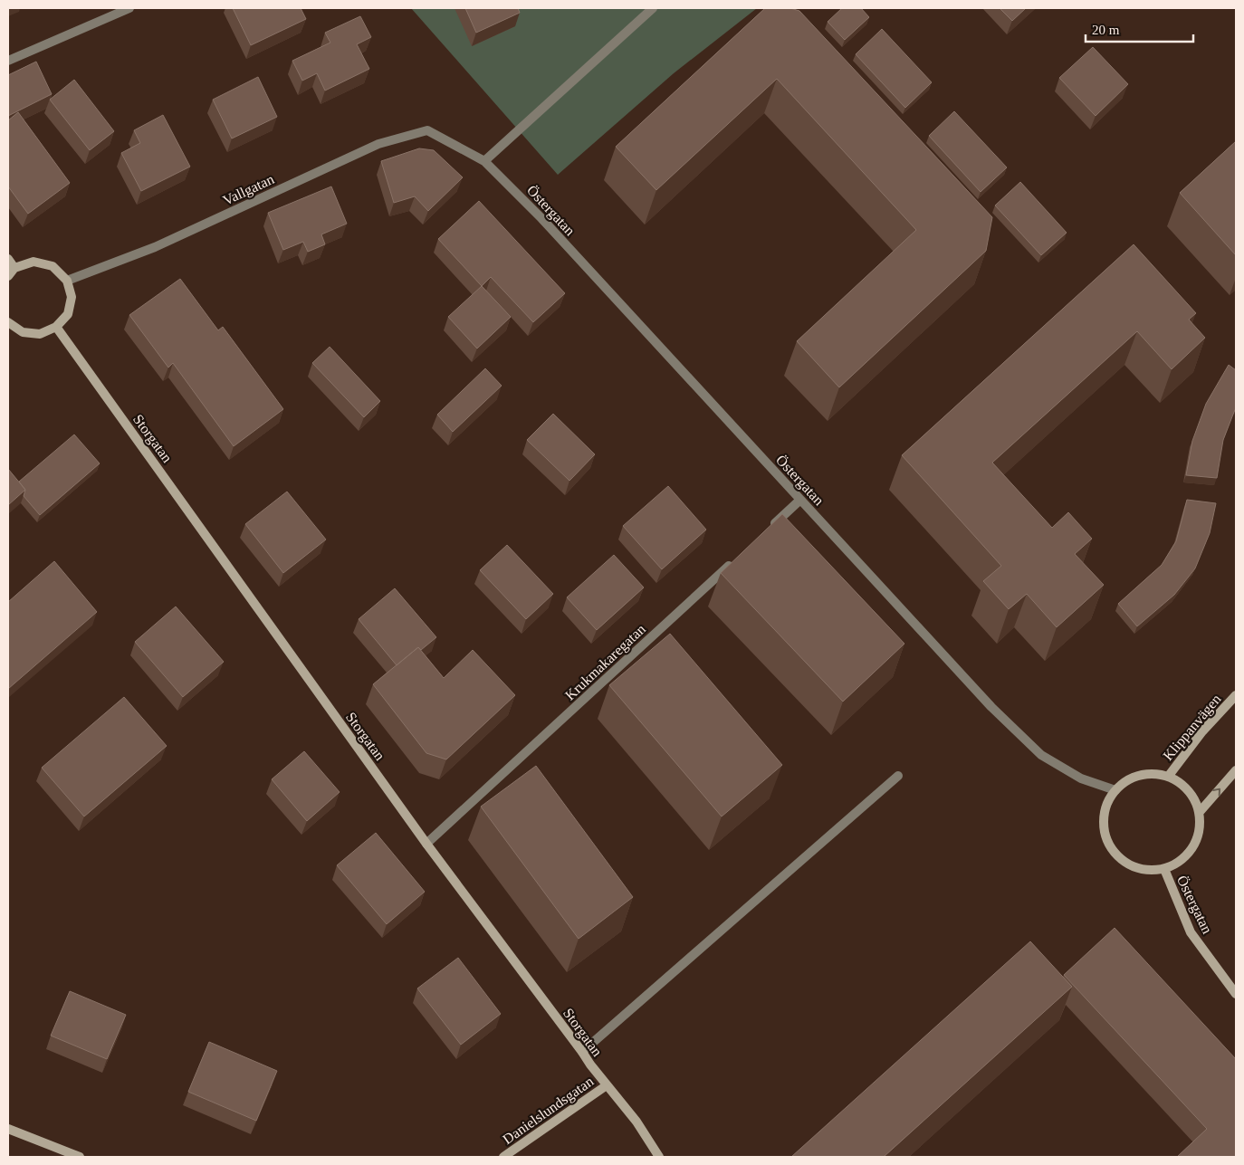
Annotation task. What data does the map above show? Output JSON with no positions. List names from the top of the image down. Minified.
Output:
{"streets":{"street":["Vallgatan","Östergatan","Storgatan","Krukmakaregatan","Klippanvägen","Danielslundsgatan"]},"crossings":[["Vallgatan","Östergatan"],["Östergatan","Klippanvägen"],["Storgatan","Krukmakaregatan"],["Storgatan","Danielslundsgatan"]],"scale_bar":"20 m"}
